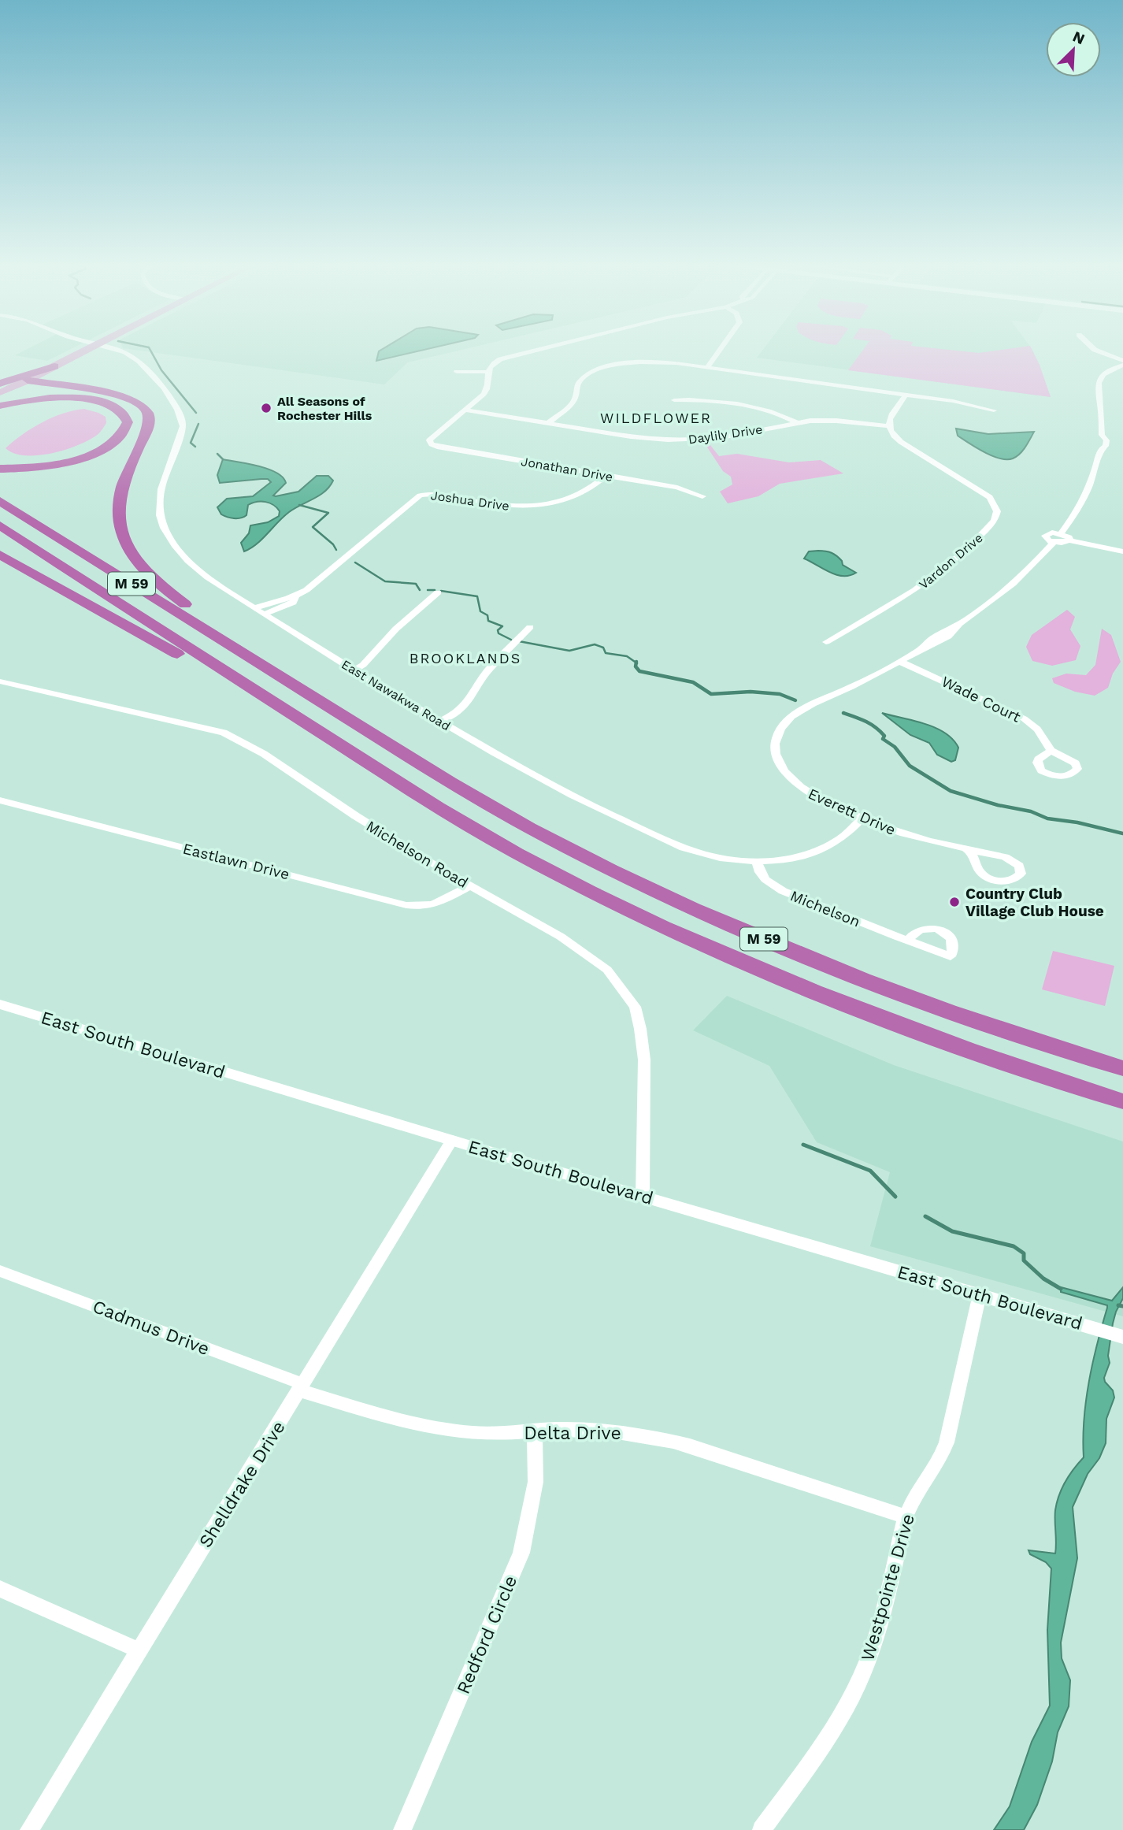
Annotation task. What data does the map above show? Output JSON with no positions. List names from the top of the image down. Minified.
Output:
{"streets":{"highway":["M 59"],"street":["Daylily Drive","Jonathan Drive","Joshua Drive","Vardon Drive","East Nawakwa Road","Wade Court","Everett Drive","Michelson Road","Eastlawn Drive","Michelson","East South Boulevard","Cadmus Drive","Delta Drive","Shelldrake Drive","Westpointe Drive","Redford Circle"]},"crossings":[["Daylily Drive","Jonathan Drive"],["Daylily Drive","Vardon Drive"],["Jonathan Drive","Joshua Drive"],["Joshua Drive","East Nawakwa Road"],["East Nawakwa Road","Everett Drive"],["East Nawakwa Road","Michelson"],["Wade Court","Everett Drive"],["Michelson Road","Eastlawn Drive"],["Michelson Road","East South Boulevard"],["East South Boulevard","Shelldrake Drive"],["East South Boulevard","Westpointe Drive"],["Cadmus Drive","Delta Drive"],["Cadmus Drive","Shelldrake Drive"],["Delta Drive","Shelldrake Drive"],["Delta Drive","Westpointe Drive"],["Delta Drive","Redford Circle"]],"districts":["WILDFLOWER","BROOKLANDS"],"places":["All Seasons of Rochester Hills","Country Club Village Club House"],"north":"top right"}
